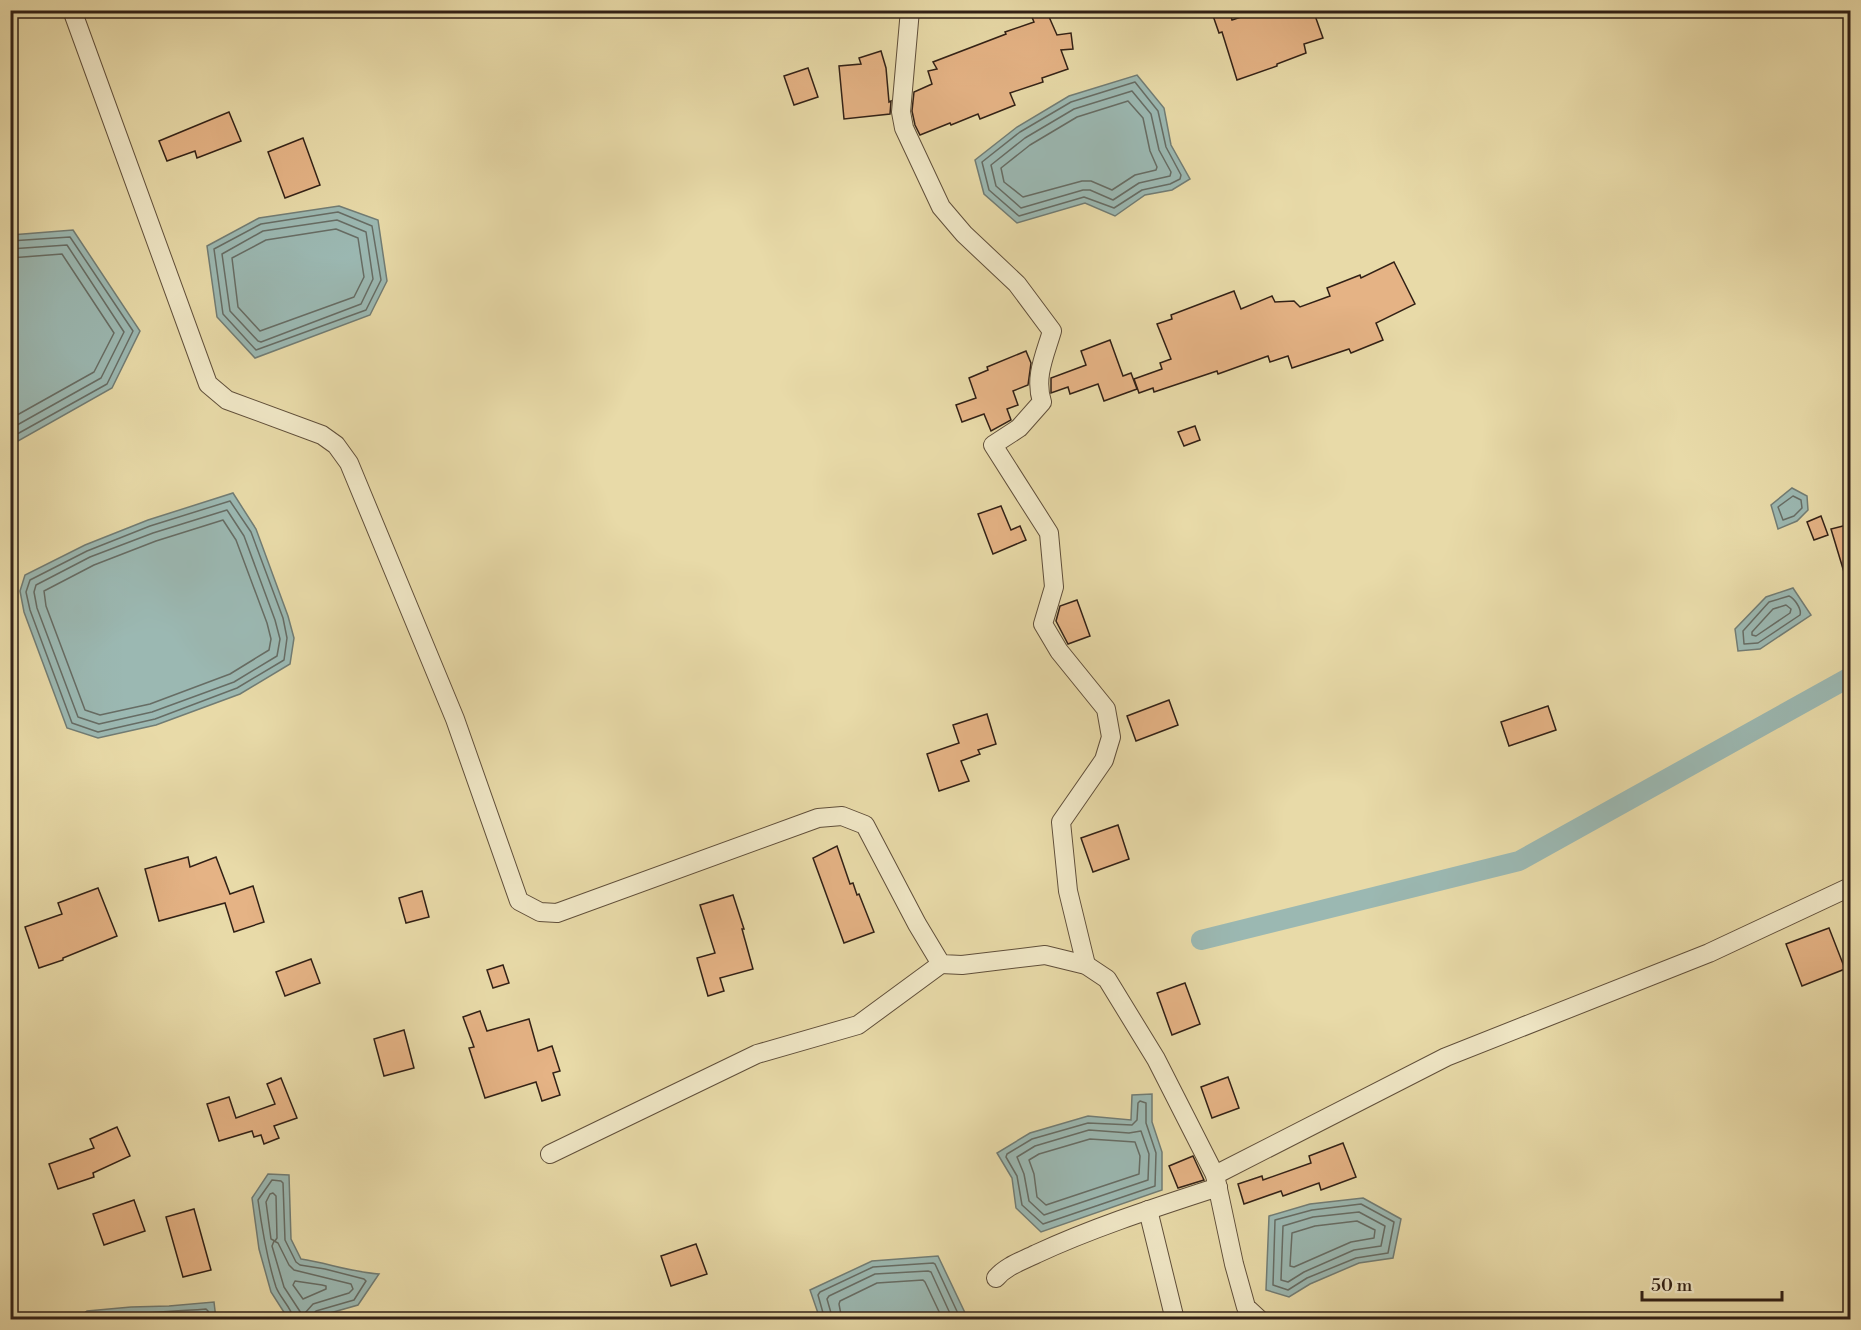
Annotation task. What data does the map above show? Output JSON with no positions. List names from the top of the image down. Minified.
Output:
{"scale_bar":"50 m"}
